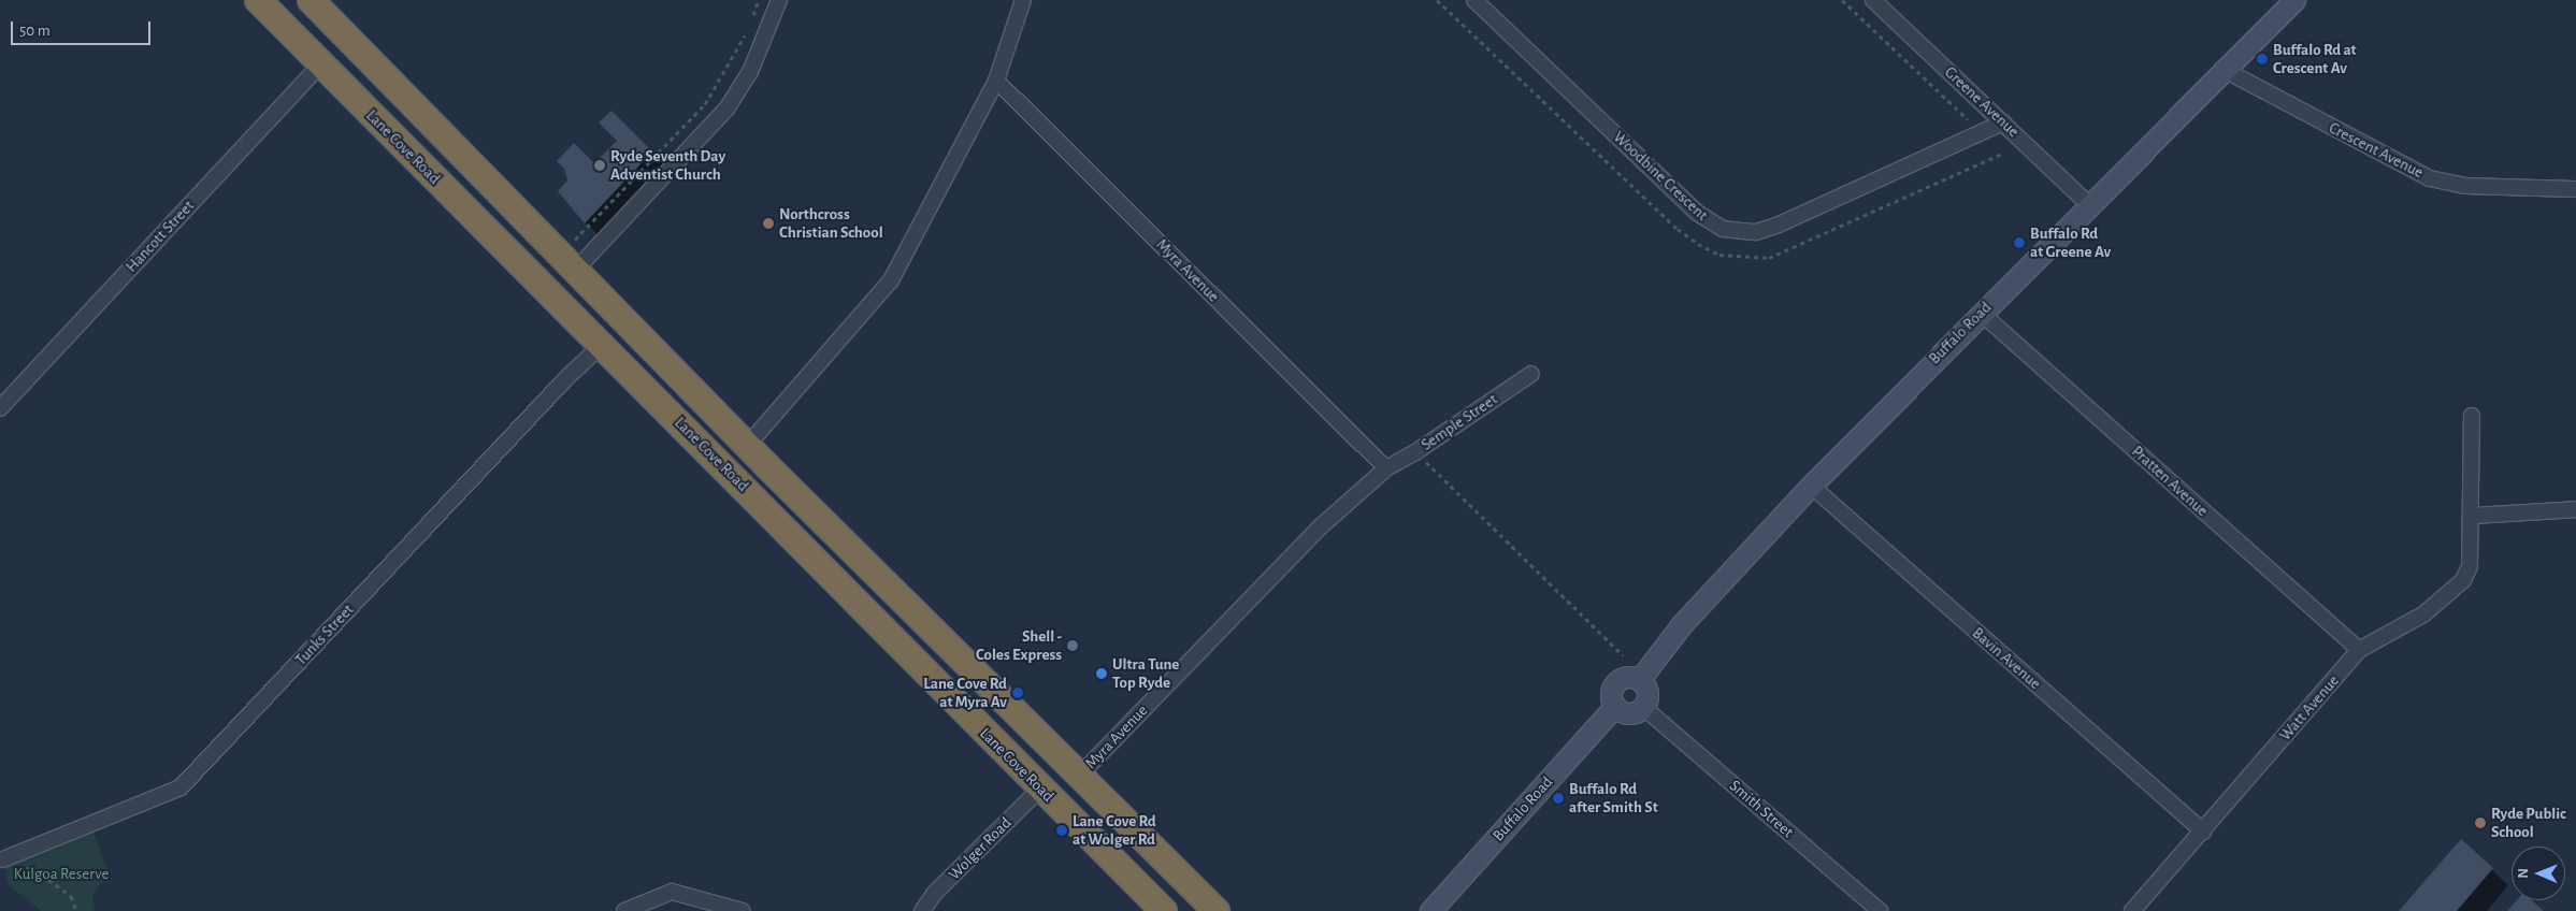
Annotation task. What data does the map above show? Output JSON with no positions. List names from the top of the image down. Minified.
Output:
{"streets":{"highway":["Lane Cove Road"],"street":["Greene Avenue","Crescent Avenue","Woodbine Crescent","Hancott Street","Myra Avenue","Buffalo Road","Semple Street","Pratten Avenue","Tunks Street","Bavin Avenue","Watt Avenue","Smith Street","Wolger Road"]},"crossings":[["Greene Avenue","Woodbine Crescent"],["Greene Avenue","Buffalo Road"],["Lane Cove Road","Hancott Street"],["Lane Cove Road","Myra Avenue"],["Lane Cove Road","Tunks Street"],["Lane Cove Road","Wolger Road"],["Crescent Avenue","Buffalo Road"],["Myra Avenue","Semple Street"],["Buffalo Road","Pratten Avenue"],["Buffalo Road","Bavin Avenue"],["Buffalo Road","Smith Street"],["Pratten Avenue","Watt Avenue"],["Bavin Avenue","Watt Avenue"]],"parks":["Kulgoa Reserve"],"places":["Buffalo Rd at Crescent Av","Ryde Seventh Day Adventist Church","Northcross Christian School","Buffalo Rd at Greene Av","Shell - Coles Express","Ultra Tune Top Ryde","Lane Cove Rd at Myra Av","Buffalo Rd after Smith St","Ryde Public School","Lane Cove Rd at Wolger Rd"],"scale_bar":"50 m","north":"left"}
